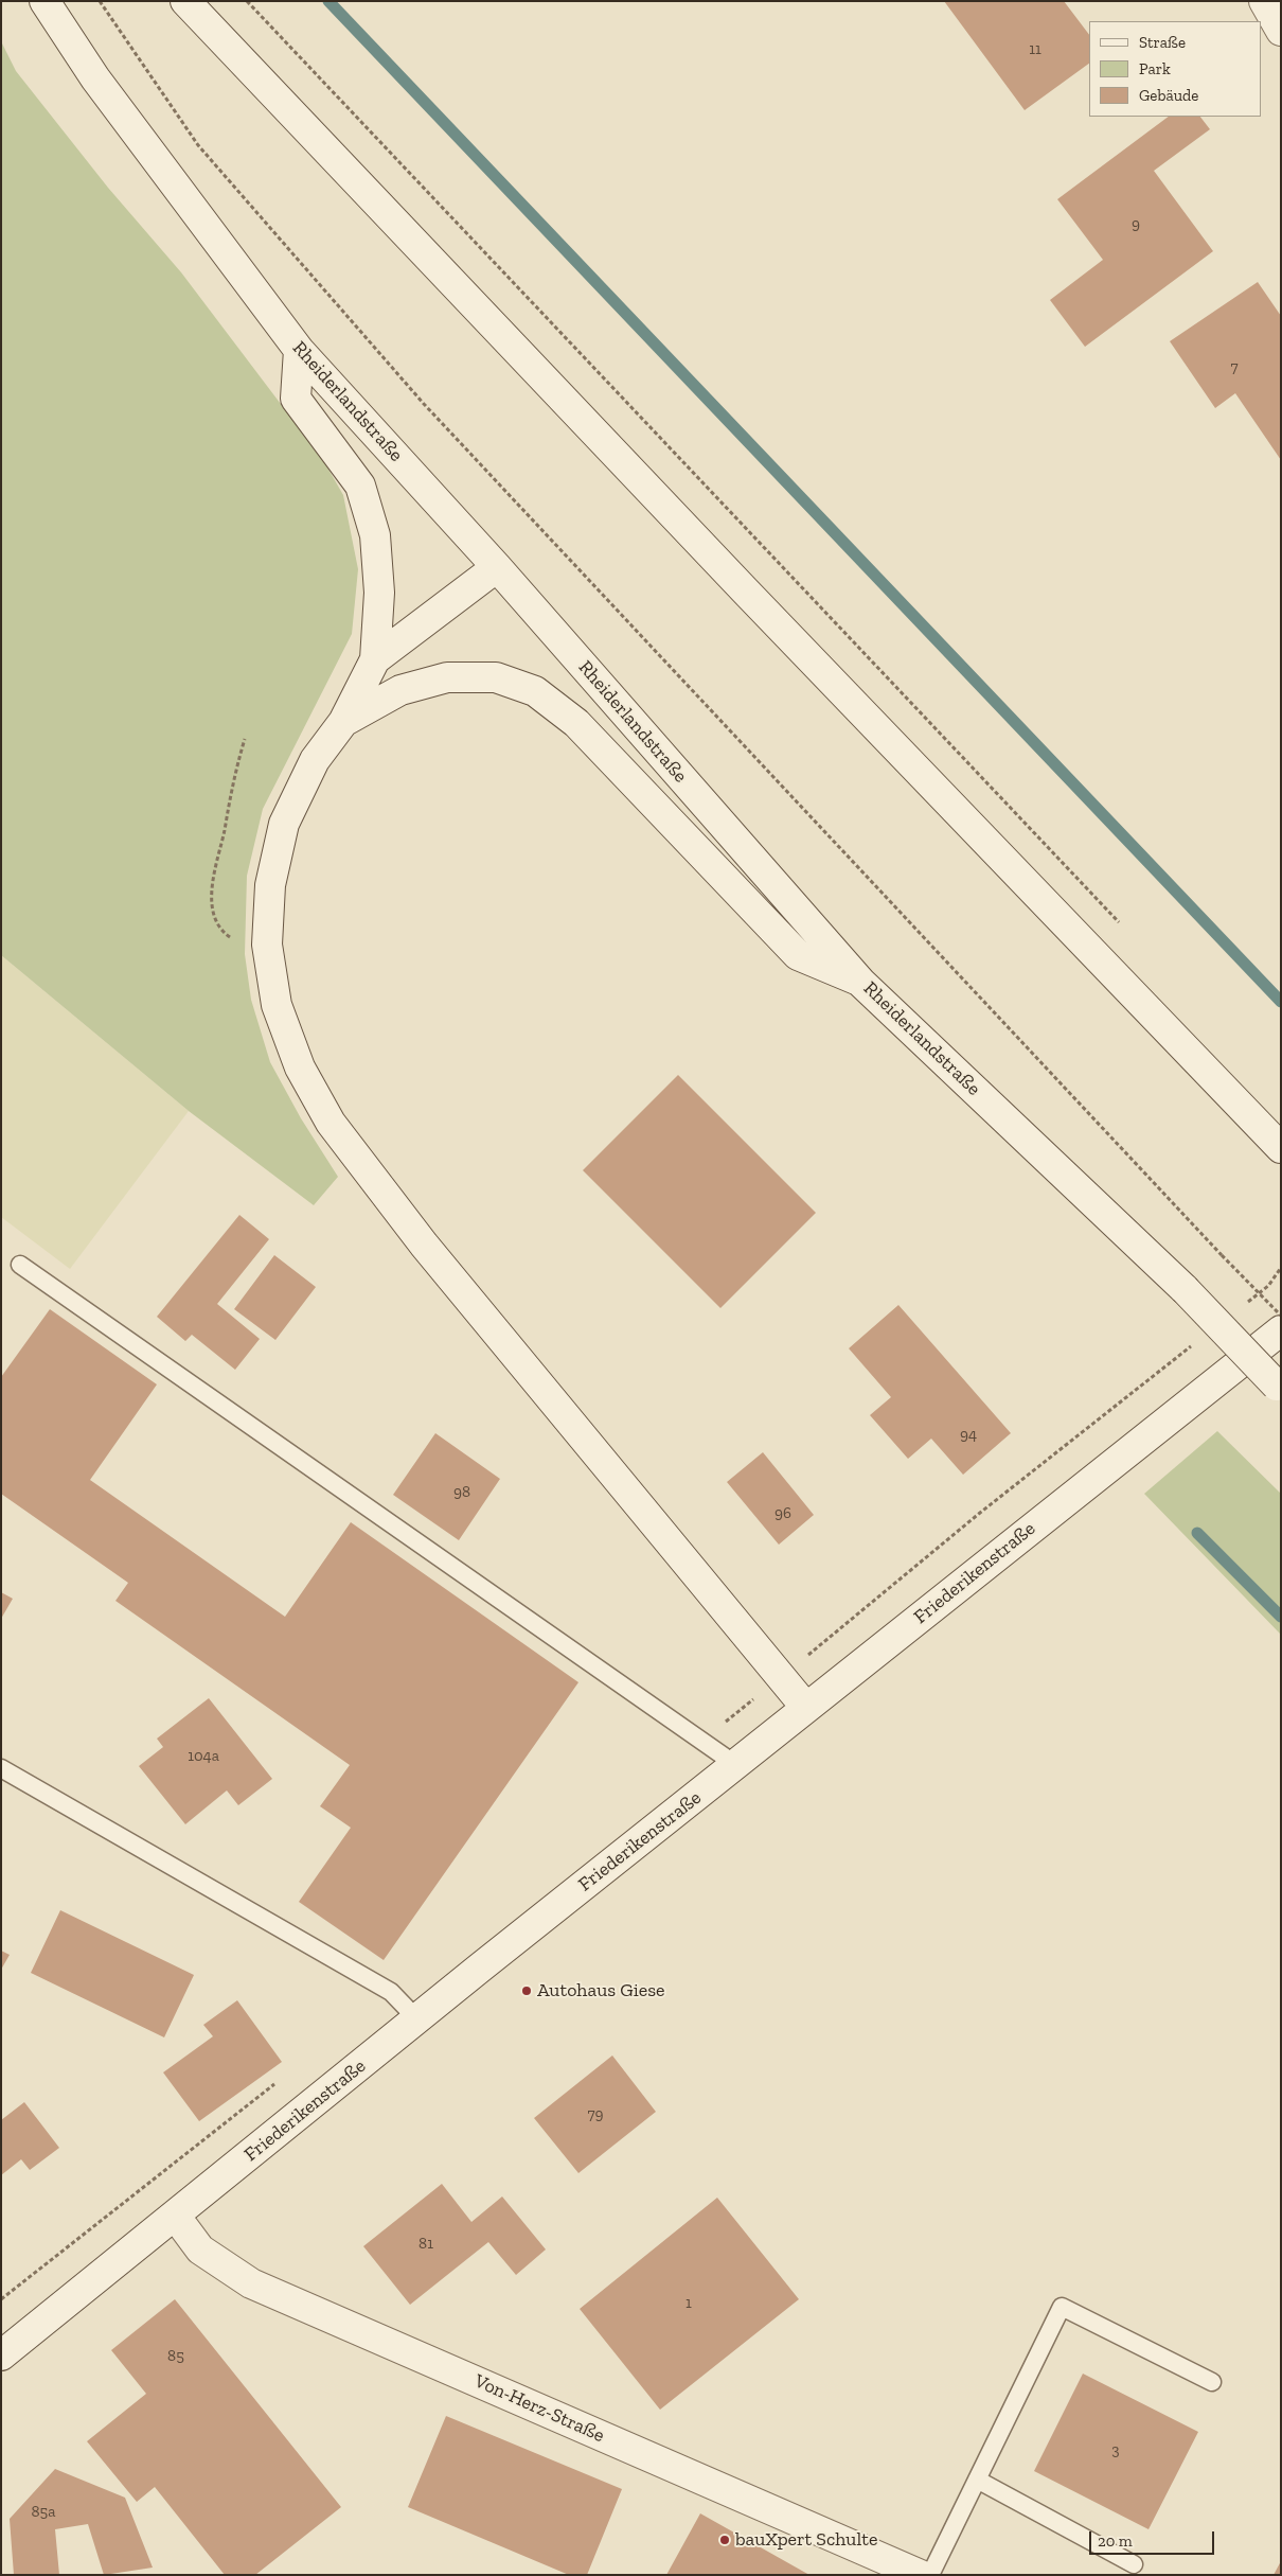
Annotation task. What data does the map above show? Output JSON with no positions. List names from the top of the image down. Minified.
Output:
{"streets":{"main road":["Rheiderlandstraße","Friederikenstraße","Von-Herz-Straße"]},"crossings":[["Rheiderlandstraße","Friederikenstraße"],["Friederikenstraße","Von-Herz-Straße"]],"places":["Autohaus Giese","bauXpert Schulte"],"house_numbers":["11","9","7","94","98","96","104a","79","81","1","85","3","85a"],"legend":["Straße","Park","Gebäude"],"scale_bar":"20 m"}
